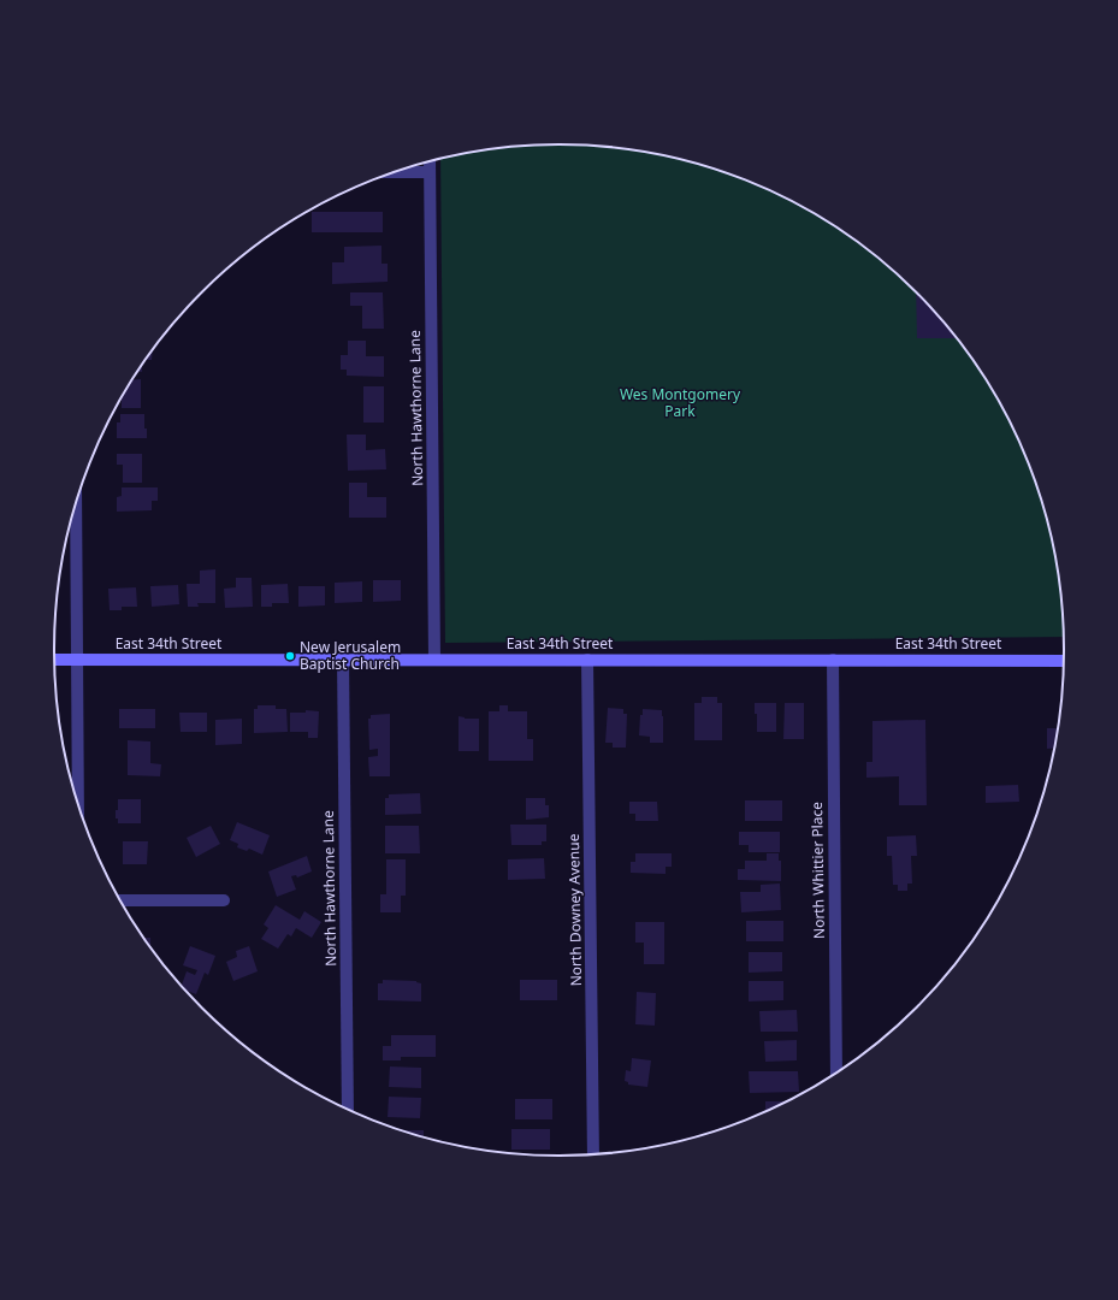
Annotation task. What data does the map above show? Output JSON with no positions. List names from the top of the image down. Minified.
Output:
{"streets":{"main road":["East 34th Street"],"street":["North Hawthorne Lane","North Whittier Place","North Downey Avenue"]},"crossings":[["North Hawthorne Lane","East 34th Street"],["East 34th Street","North Whittier Place"],["East 34th Street","North Downey Avenue"]],"parks":["Wes Montgomery Park"],"places":["New Jerusalem Baptist Church"]}
